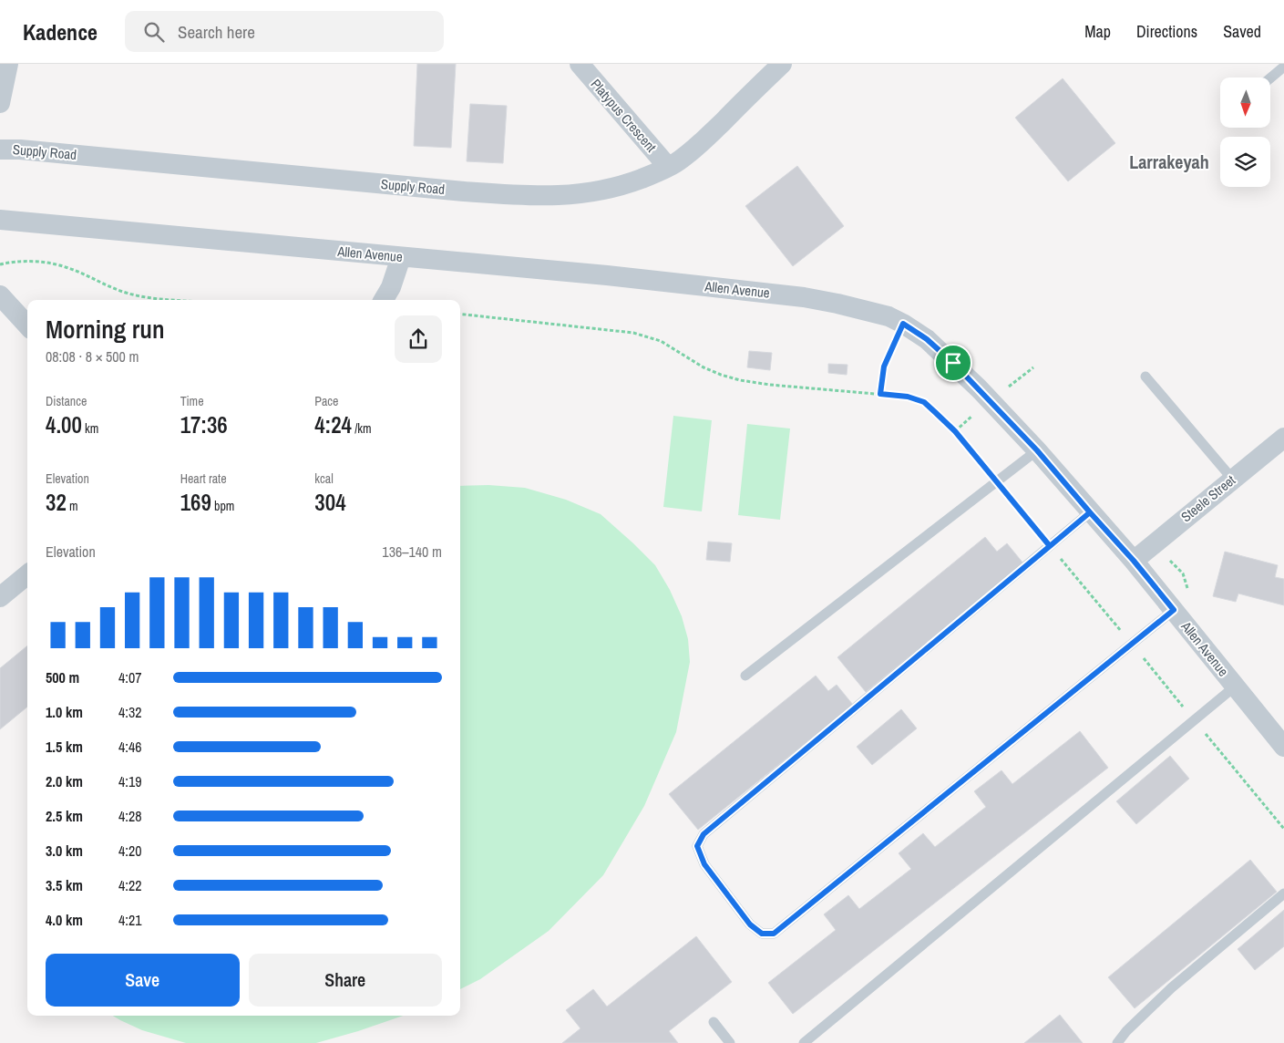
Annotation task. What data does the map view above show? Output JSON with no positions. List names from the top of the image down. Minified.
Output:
{"streets":{"street":["Platypus Crescent","Supply Road","Allen Avenue","Steele Street"]},"crossings":[["Platypus Crescent","Supply Road"],["Allen Avenue","Steele Street"]],"districts":["Larrakeyah"],"north":"bottom","page":{"header":"Kadence","search":"Search here","nav":["Map","Directions","Saved"],"heading":["Morning run","08:08 · 8 × 500 m"],"stats":[["Distance","4.00 km"],["Time","17:36"],["Pace","4:24 /km"],["Elevation","32 m"],["Heart rate","169 bpm"],["kcal","304"]],"chart":["Elevation","136–140 m"],"list":[{"name":"500 m","note":"4:07"},{"name":"1.0 km","note":"4:32"},{"name":"1.5 km","note":"4:46"},{"name":"2.0 km","note":"4:19"},{"name":"2.5 km","note":"4:28"},{"name":"3.0 km","note":"4:20"},{"name":"3.5 km","note":"4:22"},{"name":"4.0 km","note":"4:21"}],"buttons":["Save","Share"]}}
